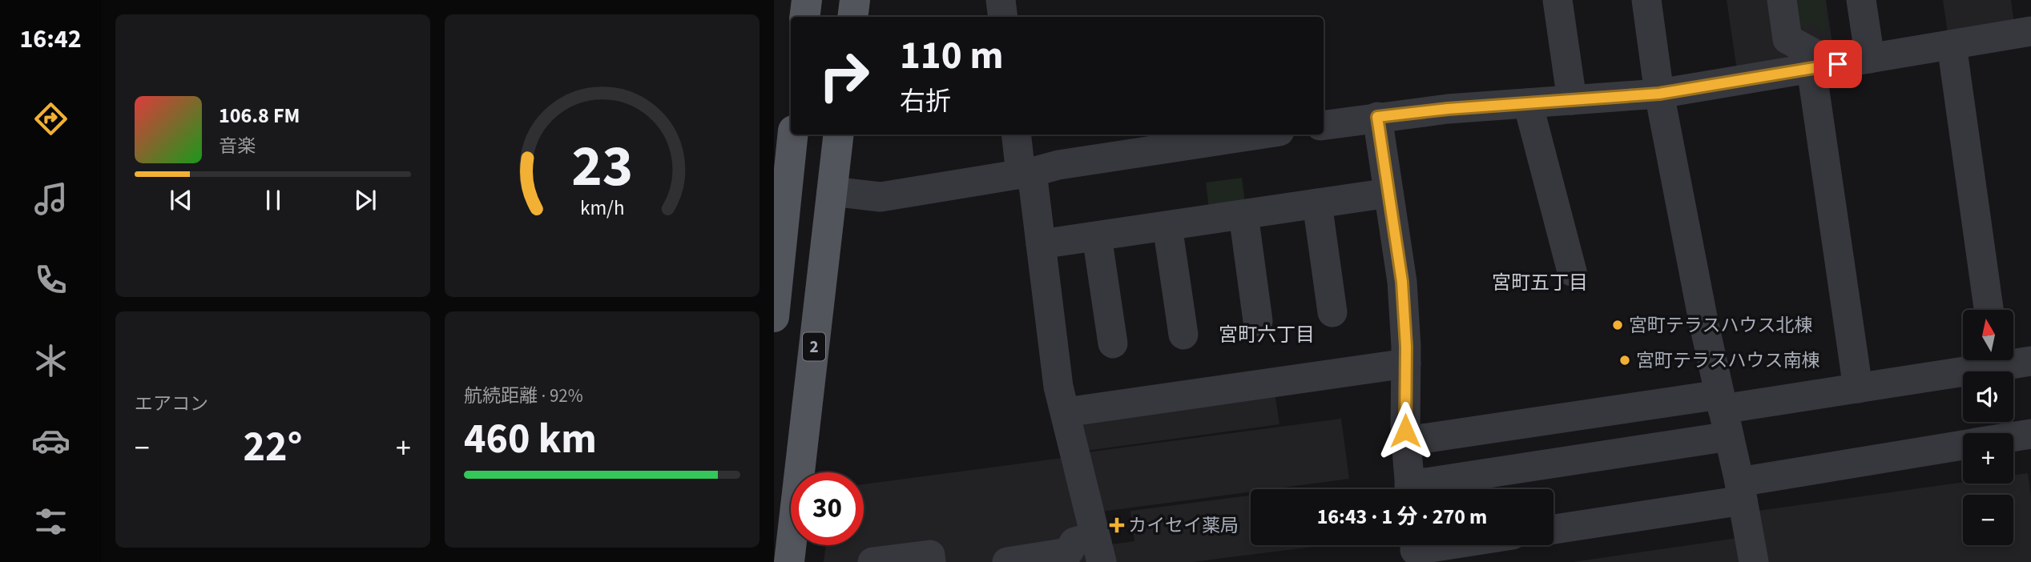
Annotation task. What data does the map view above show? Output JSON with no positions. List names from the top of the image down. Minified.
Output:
{"streets":{"main road":["2"]},"districts":["宮町五丁目","宮町六丁目"],"places":{"other":["宮町テラスハウス北棟","宮町テラスハウス南棟"],"health":["カイセイ薬局"]},"north":"top","page":{"tabs":"16:42","turn":["110 m","右折"],"song":["106.8 FM","音楽"],"map_buttons":["+","−"],"tile":["エアコン",["航続距離 · 92%","460 km"]],"heat":["−","22°","+"],"limit":"30","trip":"16:43 · 1 分 · 270 m","gauge":["23","km/h"]}}
